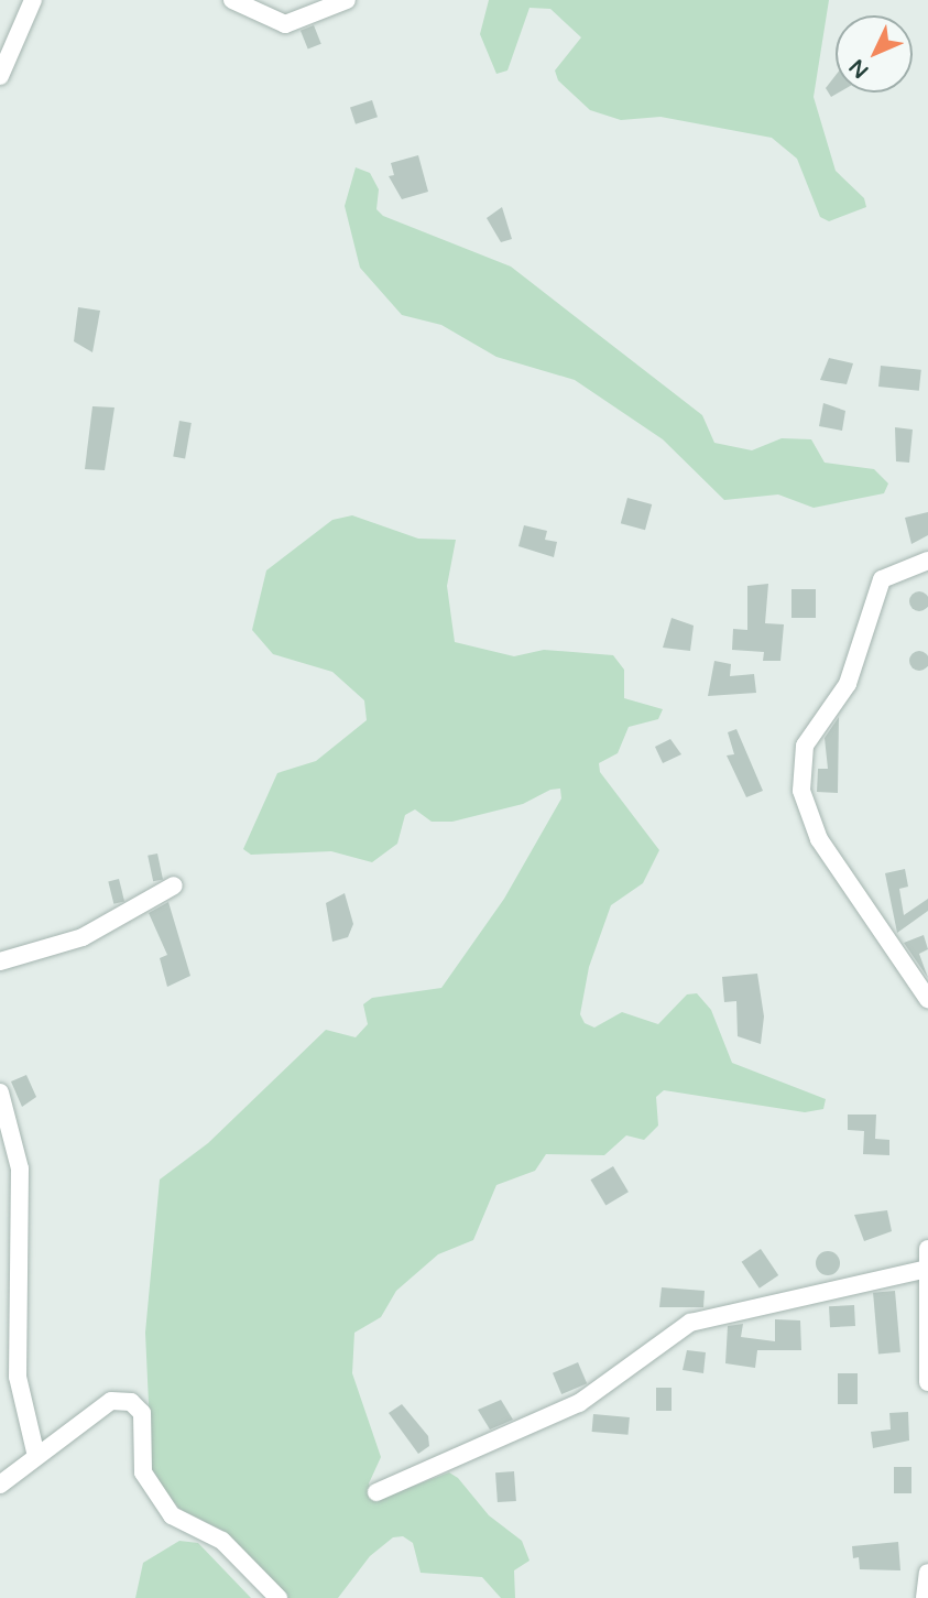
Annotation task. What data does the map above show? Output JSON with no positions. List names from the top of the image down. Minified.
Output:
{"north":"bottom left"}
